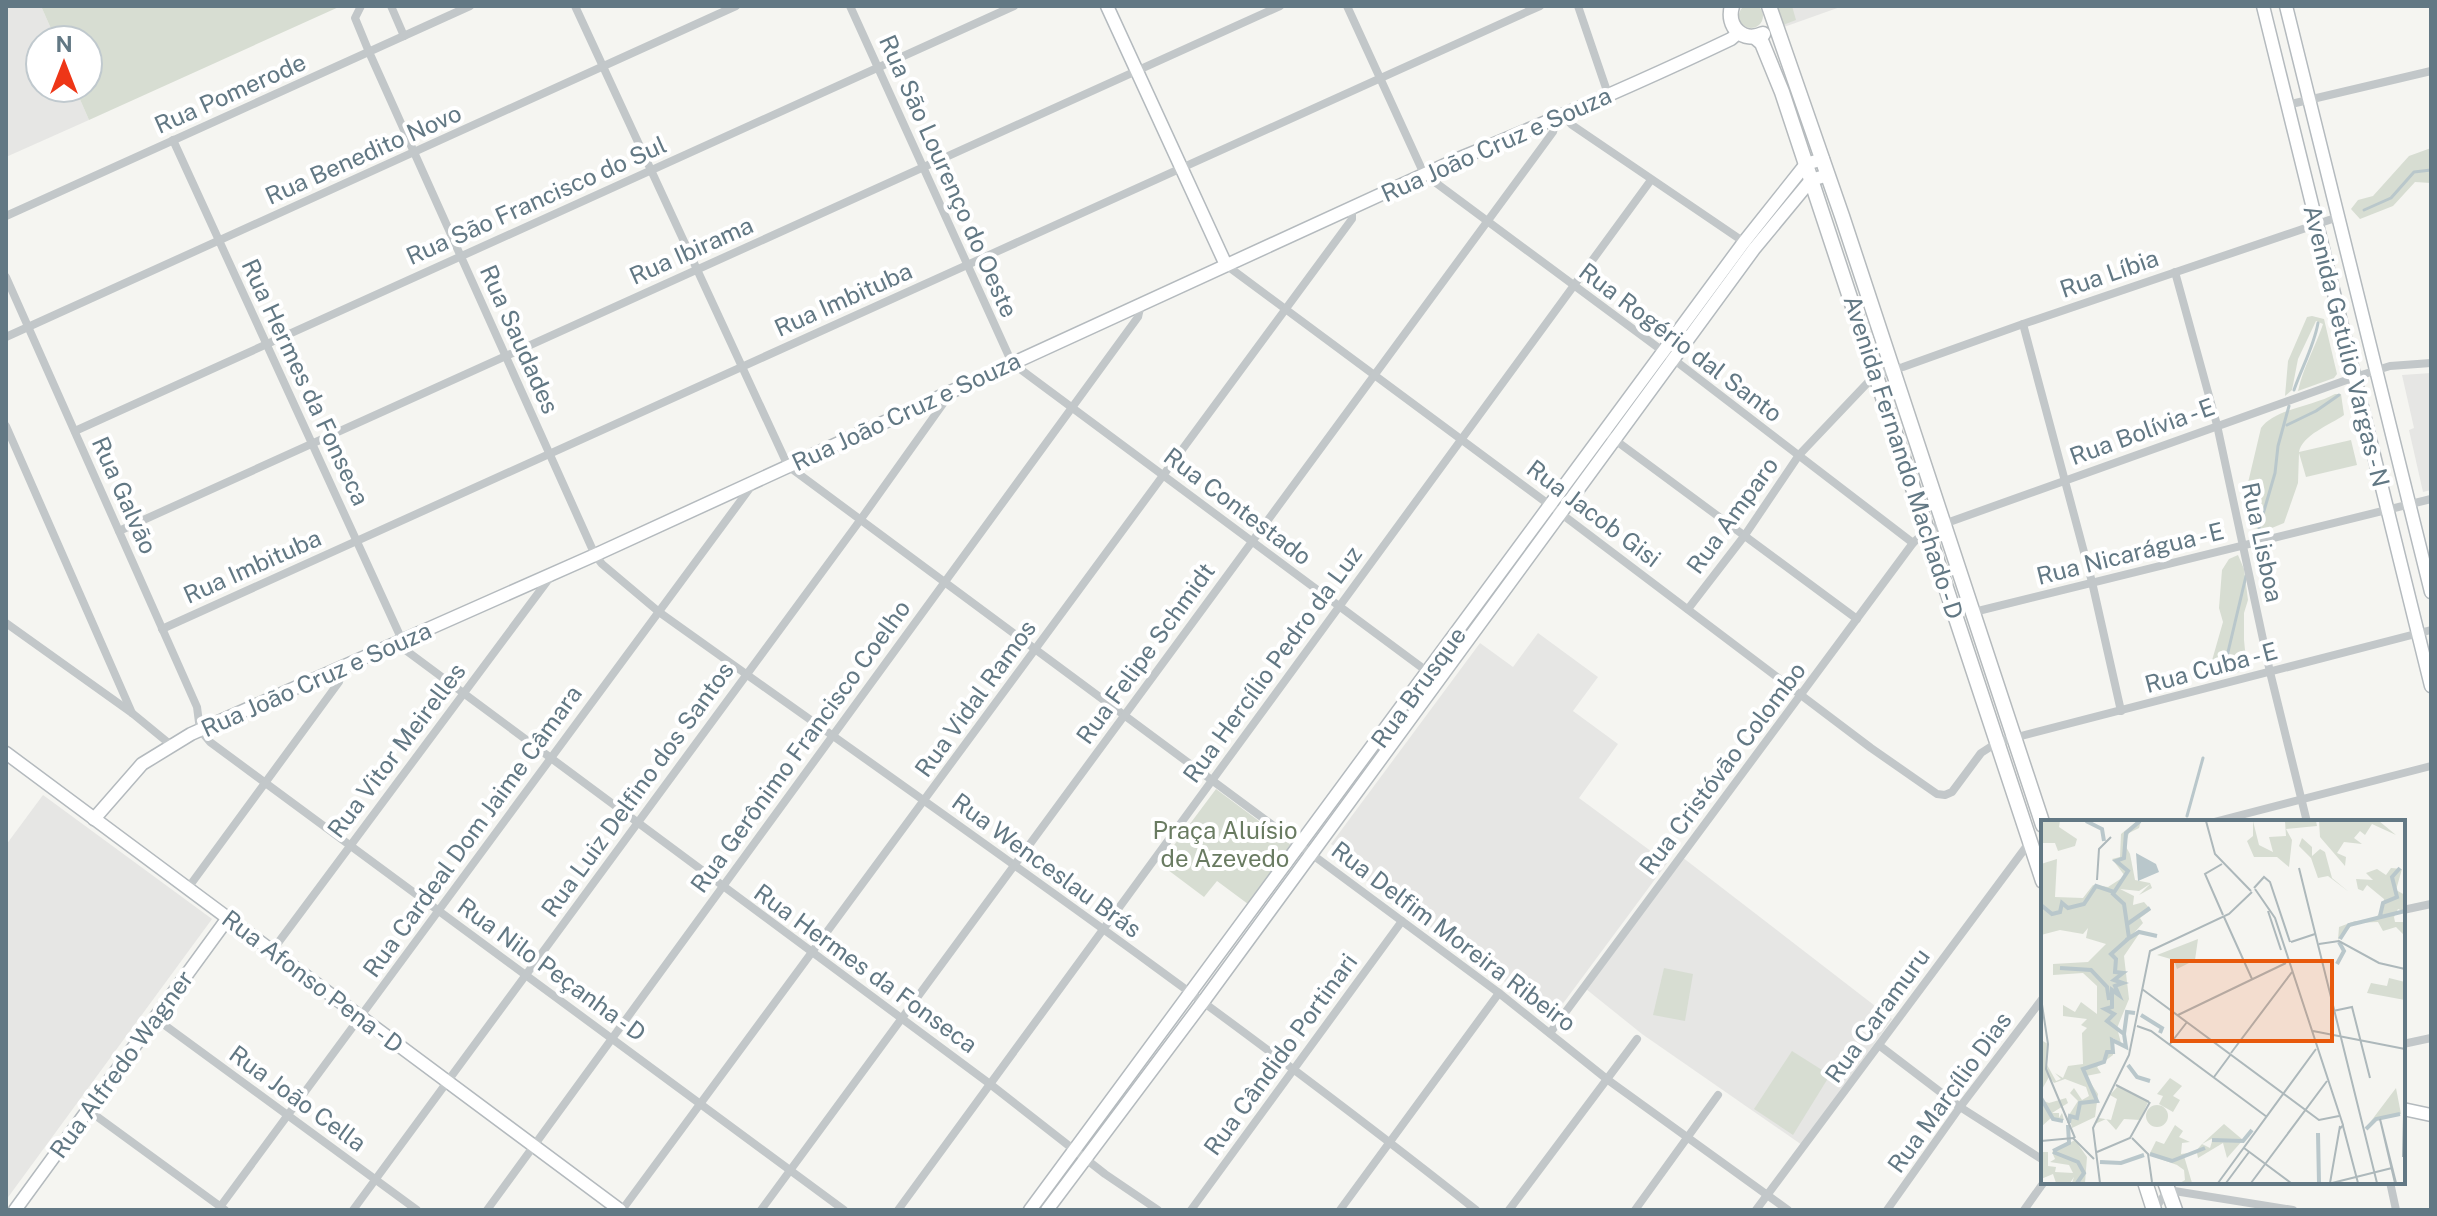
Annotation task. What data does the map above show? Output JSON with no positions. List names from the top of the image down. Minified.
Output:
{"streets":{"main road":["Avenida Fernando Machado - D"],"street":["Rua Pomerode","Rua João Cruz e Souza","Rua Benedito Novo","Rua São Lourenço do Oeste","Rua São Francisco do Sul","Rua Ibirama","Rua Líbia","Rua Imbituba","Rua Saudades","Rua Rogério dal Santo","Avenida Getúlio Vargas - N","Rua Hermes da Fonseca","Rua Bolívia - E","Rua Galvão","Rua Contestado","Rua Jacob Gisi","Rua Amparo","Rua Lisboa","Rua Nicarágua - E","Rua Felipe Schmidt","Rua Hercílio Pedro da Luz","Rua Cuba - E","Rua Brusque","Rua Vidal Ramos","Rua Gerônimo Francisco Coelho","Rua Vitor Meirelles","Rua Cristóvão Colombo","Rua Luiz Delfino dos Santos","Rua Cardeal Dom Jaime Câmara","Rua Wenceslau Brás","Rua Delfim Moreira Ribeiro","Rua Nilo Peçanha - D","Rua Afonso Pena - D","Rua Caramuru","Rua Cândido Portinari","Rua Alfredo Wagner","Rua Marcílio Dias","Rua João Cella"]},"crossings":[["Rua Pomerode","Rua Saudades"],["Rua Pomerode","Rua Hermes da Fonseca"],["Rua João Cruz e Souza","Rua São Lourenço do Oeste"],["Rua João Cruz e Souza","Rua Saudades"],["Rua João Cruz e Souza","Rua Rogério dal Santo"],["Rua João Cruz e Souza","Rua Hermes da Fonseca"],["Rua João Cruz e Souza","Rua Galvão"],["Rua João Cruz e Souza","Rua Contestado"],["Rua João Cruz e Souza","Rua Jacob Gisi"],["Rua João Cruz e Souza","Rua Felipe Schmidt"],["Rua João Cruz e Souza","Rua Vidal Ramos"],["Rua João Cruz e Souza","Rua Gerônimo Francisco Coelho"],["Rua João Cruz e Souza","Rua Vitor Meirelles"],["Rua João Cruz e Souza","Rua Luiz Delfino dos Santos"],["Rua João Cruz e Souza","Rua Cardeal Dom Jaime Câmara"],["Rua João Cruz e Souza","Rua Wenceslau Brás"],["Rua João Cruz e Souza","Rua Delfim Moreira Ribeiro"],["Rua João Cruz e Souza","Rua Nilo Peçanha - D"],["Rua João Cruz e Souza","Rua Afonso Pena - D"],["Rua Benedito Novo","Rua Saudades"],["Rua Benedito Novo","Rua Hermes da Fonseca"],["Rua Benedito Novo","Rua Galvão"],["Rua São Lourenço do Oeste","Rua São Francisco do Sul"],["Rua São Lourenço do Oeste","Rua Ibirama"],["Rua São Lourenço do Oeste","Rua Imbituba"],["Rua São Lourenço do Oeste","Rua Contestado"],["Rua São Francisco do Sul","Rua Saudades"],["Rua São Francisco do Sul","Rua Hermes da Fonseca"],["Rua São Francisco do Sul","Rua Galvão"],["Rua Ibirama","Rua Saudades"],["Rua Ibirama","Rua Hermes da Fonseca"],["Rua Ibirama","Rua Galvão"],["Rua Líbia","Avenida Getúlio Vargas - N"],["Rua Líbia","Avenida Fernando Machado - D"],["Rua Líbia","Rua Amparo"],["Rua Líbia","Rua Lisboa"],["Rua Imbituba","Rua Saudades"],["Rua Imbituba","Rua Hermes da Fonseca"],["Rua Imbituba","Rua Galvão"],["Rua Saudades","Rua Wenceslau Brás"],["Rua Rogério dal Santo","Rua Amparo"],["Rua Rogério dal Santo","Rua Felipe Schmidt"],["Rua Rogério dal Santo","Rua Hercílio Pedro da Luz"],["Rua Rogério dal Santo","Rua Brusque"],["Rua Rogério dal Santo","Rua Cristóvão Colombo"],["Avenida Getúlio Vargas - N","Rua Bolívia - E"],["Avenida Getúlio Vargas - N","Rua Nicarágua - E"],["Avenida Getúlio Vargas - N","Rua Cuba - E"],["Rua Hermes da Fonseca","Rua Felipe Schmidt"],["Rua Hermes da Fonseca","Rua Hercílio Pedro da Luz"],["Rua Hermes da Fonseca","Rua Brusque"],["Rua Hermes da Fonseca","Rua Vidal Ramos"],["Rua Hermes da Fonseca","Rua Gerônimo Francisco Coelho"],["Rua Hermes da Fonseca","Rua Vitor Meirelles"],["Rua Hermes da Fonseca","Rua Luiz Delfino dos Santos"],["Rua Hermes da Fonseca","Rua Cardeal Dom Jaime Câmara"],["Rua Bolívia - E","Avenida Fernando Machado - D"],["Rua Bolívia - E","Rua Lisboa"],["Rua Bolívia - E","Rua Cristóvão Colombo"],["Avenida Fernando Machado - D","Rua Jacob Gisi"],["Avenida Fernando Machado - D","Rua Amparo"],["Avenida Fernando Machado - D","Rua Nicarágua - E"],["Avenida Fernando Machado - D","Rua Cuba - E"],["Avenida Fernando Machado - D","Rua Brusque"],["Avenida Fernando Machado - D","Rua Cristóvão Colombo"],["Avenida Fernando Machado - D","Rua Caramuru"],["Rua Galvão","Rua Nilo Peçanha - D"],["Rua Contestado","Rua Felipe Schmidt"],["Rua Contestado","Rua Hercílio Pedro da Luz"],["Rua Contestado","Rua Brusque"],["Rua Contestado","Rua Vidal Ramos"],["Rua Contestado","Rua Gerônimo Francisco Coelho"],["Rua Jacob Gisi","Rua Amparo"],["Rua Jacob Gisi","Rua Felipe Schmidt"],["Rua Jacob Gisi","Rua Hercílio Pedro da Luz"],["Rua Jacob Gisi","Rua Cuba - E"],["Rua Jacob Gisi","Rua Brusque"],["Rua Jacob Gisi","Rua Vidal Ramos"],["Rua Jacob Gisi","Rua Cristóvão Colombo"],["Rua Lisboa","Rua Nicarágua - E"],["Rua Lisboa","Rua Cuba - E"],["Rua Felipe Schmidt","Rua Wenceslau Brás"],["Rua Felipe Schmidt","Rua Delfim Moreira Ribeiro"],["Rua Felipe Schmidt","Rua Nilo Peçanha - D"],["Rua Hercílio Pedro da Luz","Rua Wenceslau Brás"],["Rua Hercílio Pedro da Luz","Rua Delfim Moreira Ribeiro"],["Rua Brusque","Rua Wenceslau Brás"],["Rua Brusque","Rua Delfim Moreira Ribeiro"],["Rua Vidal Ramos","Rua Wenceslau Brás"],["Rua Vidal Ramos","Rua Delfim Moreira Ribeiro"],["Rua Vidal Ramos","Rua Nilo Peçanha - D"],["Rua Vidal Ramos","Rua Afonso Pena - D"],["Rua Gerônimo Francisco Coelho","Rua Wenceslau Brás"],["Rua Gerônimo Francisco Coelho","Rua Delfim Moreira Ribeiro"],["Rua Gerônimo Francisco Coelho","Rua Nilo Peçanha - D"],["Rua Gerônimo Francisco Coelho","Rua Afonso Pena - D"],["Rua Vitor Meirelles","Rua Nilo Peçanha - D"],["Rua Vitor Meirelles","Rua Afonso Pena - D"],["Rua Cristóvão Colombo","Rua Delfim Moreira Ribeiro"],["Rua Luiz Delfino dos Santos","Rua Wenceslau Brás"],["Rua Luiz Delfino dos Santos","Rua Delfim Moreira Ribeiro"],["Rua Luiz Delfino dos Santos","Rua Nilo Peçanha - D"],["Rua Luiz Delfino dos Santos","Rua Afonso Pena - D"],["Rua Luiz Delfino dos Santos","Rua João Cella"],["Rua Cardeal Dom Jaime Câmara","Rua Wenceslau Brás"],["Rua Cardeal Dom Jaime Câmara","Rua Nilo Peçanha - D"],["Rua Cardeal Dom Jaime Câmara","Rua Afonso Pena - D"],["Rua Cardeal Dom Jaime Câmara","Rua João Cella"],["Rua Wenceslau Brás","Rua Cândido Portinari"],["Rua Delfim Moreira Ribeiro","Rua Caramuru"],["Rua Delfim Moreira Ribeiro","Rua Cândido Portinari"],["Rua Afonso Pena - D","Rua Alfredo Wagner"],["Rua Alfredo Wagner","Rua João Cella"]],"parks":["Praça Aluísio de Azevedo"],"north":"top"}
